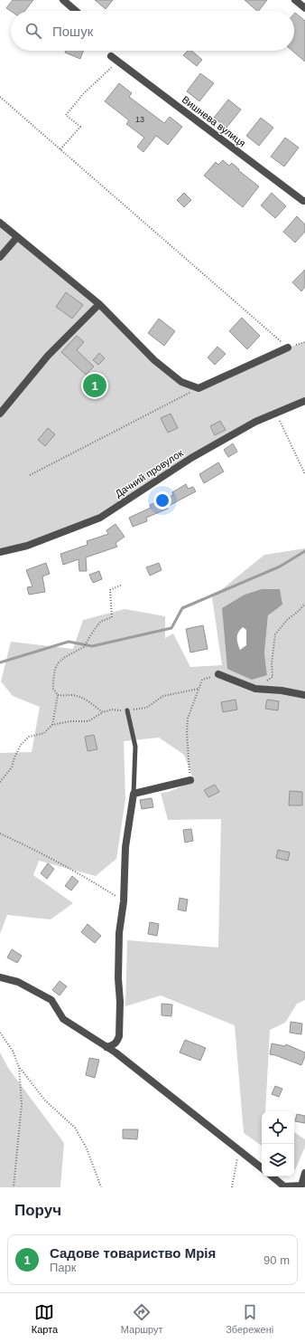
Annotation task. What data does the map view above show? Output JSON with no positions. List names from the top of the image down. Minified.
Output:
{"streets":{"street":["Вишнева вулиця","Дачний провулок"]},"house_numbers":["13"],"page":{"search":"Пошук","pins":"1","heading":"Поруч","list":[{"mark":"1","name":"Садове товариство Мрія","note":"Парк","value":"90 m"}],"nav":["Карта","Маршрут","Збережені"]}}
